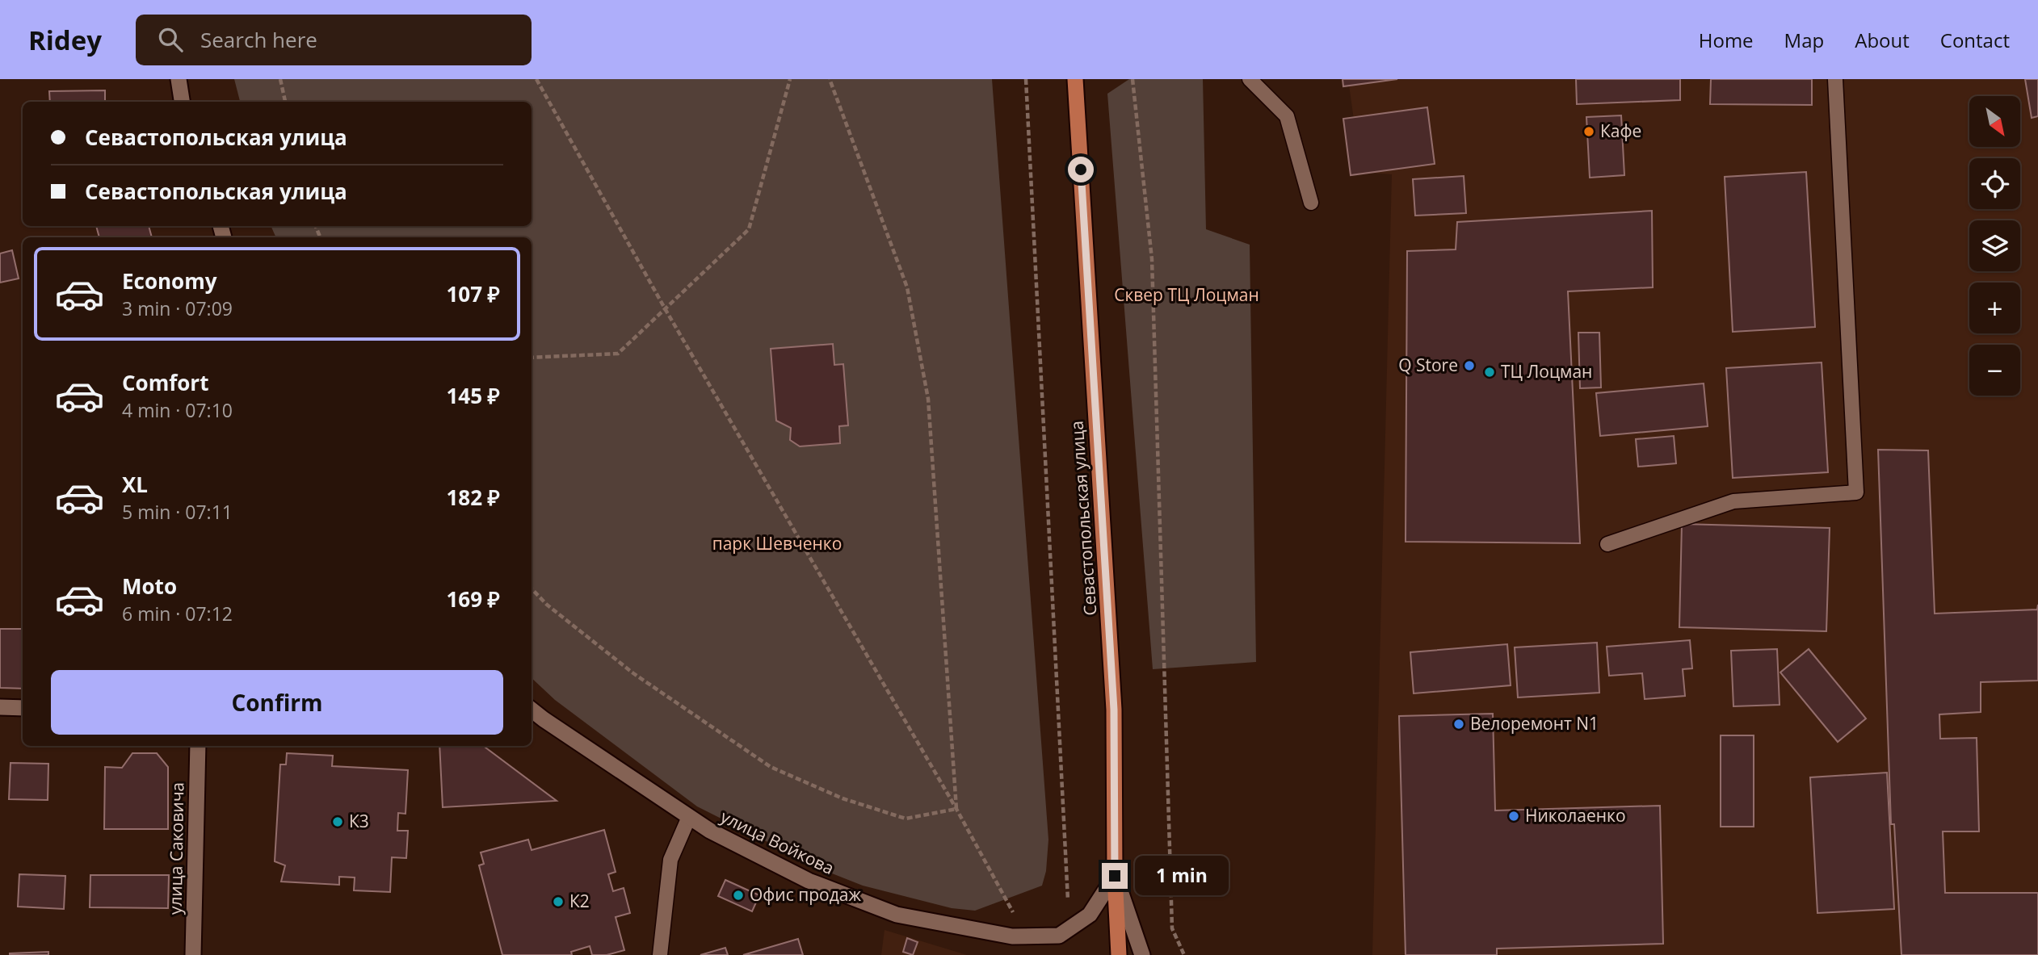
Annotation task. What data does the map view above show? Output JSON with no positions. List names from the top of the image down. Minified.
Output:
{"streets":{"main road":["Севастопольская улица"],"street":["улица Войкова","улица Саковича"]},"crossings":[["Севастопольская улица","улица Войкова"]],"parks":["Сквер ТЦ Лоцман","парк Шевченко"],"places":["Кафе","Q Store","ТЦ Лоцман","Велоремонт N1","Николаенко","К3","Офис продаж","К2"],"north":"bottom right","page":{"header":"Ridey","search":"Search here","nav":["Home","Map","About","Contact"],"map_buttons":["+","−"],"banner":["Севастопольская улица","Севастопольская улица"],"list":[{"name":"Economy","note":"3 min · 07:09","value":"107 ₽"},{"name":"Comfort","note":"4 min · 07:10","value":"145 ₽"},{"name":"XL","note":"5 min · 07:11","value":"182 ₽"},{"name":"Moto","note":"6 min · 07:12","value":"169 ₽"}],"buttons":"Confirm","bubble":"1 min"}}
